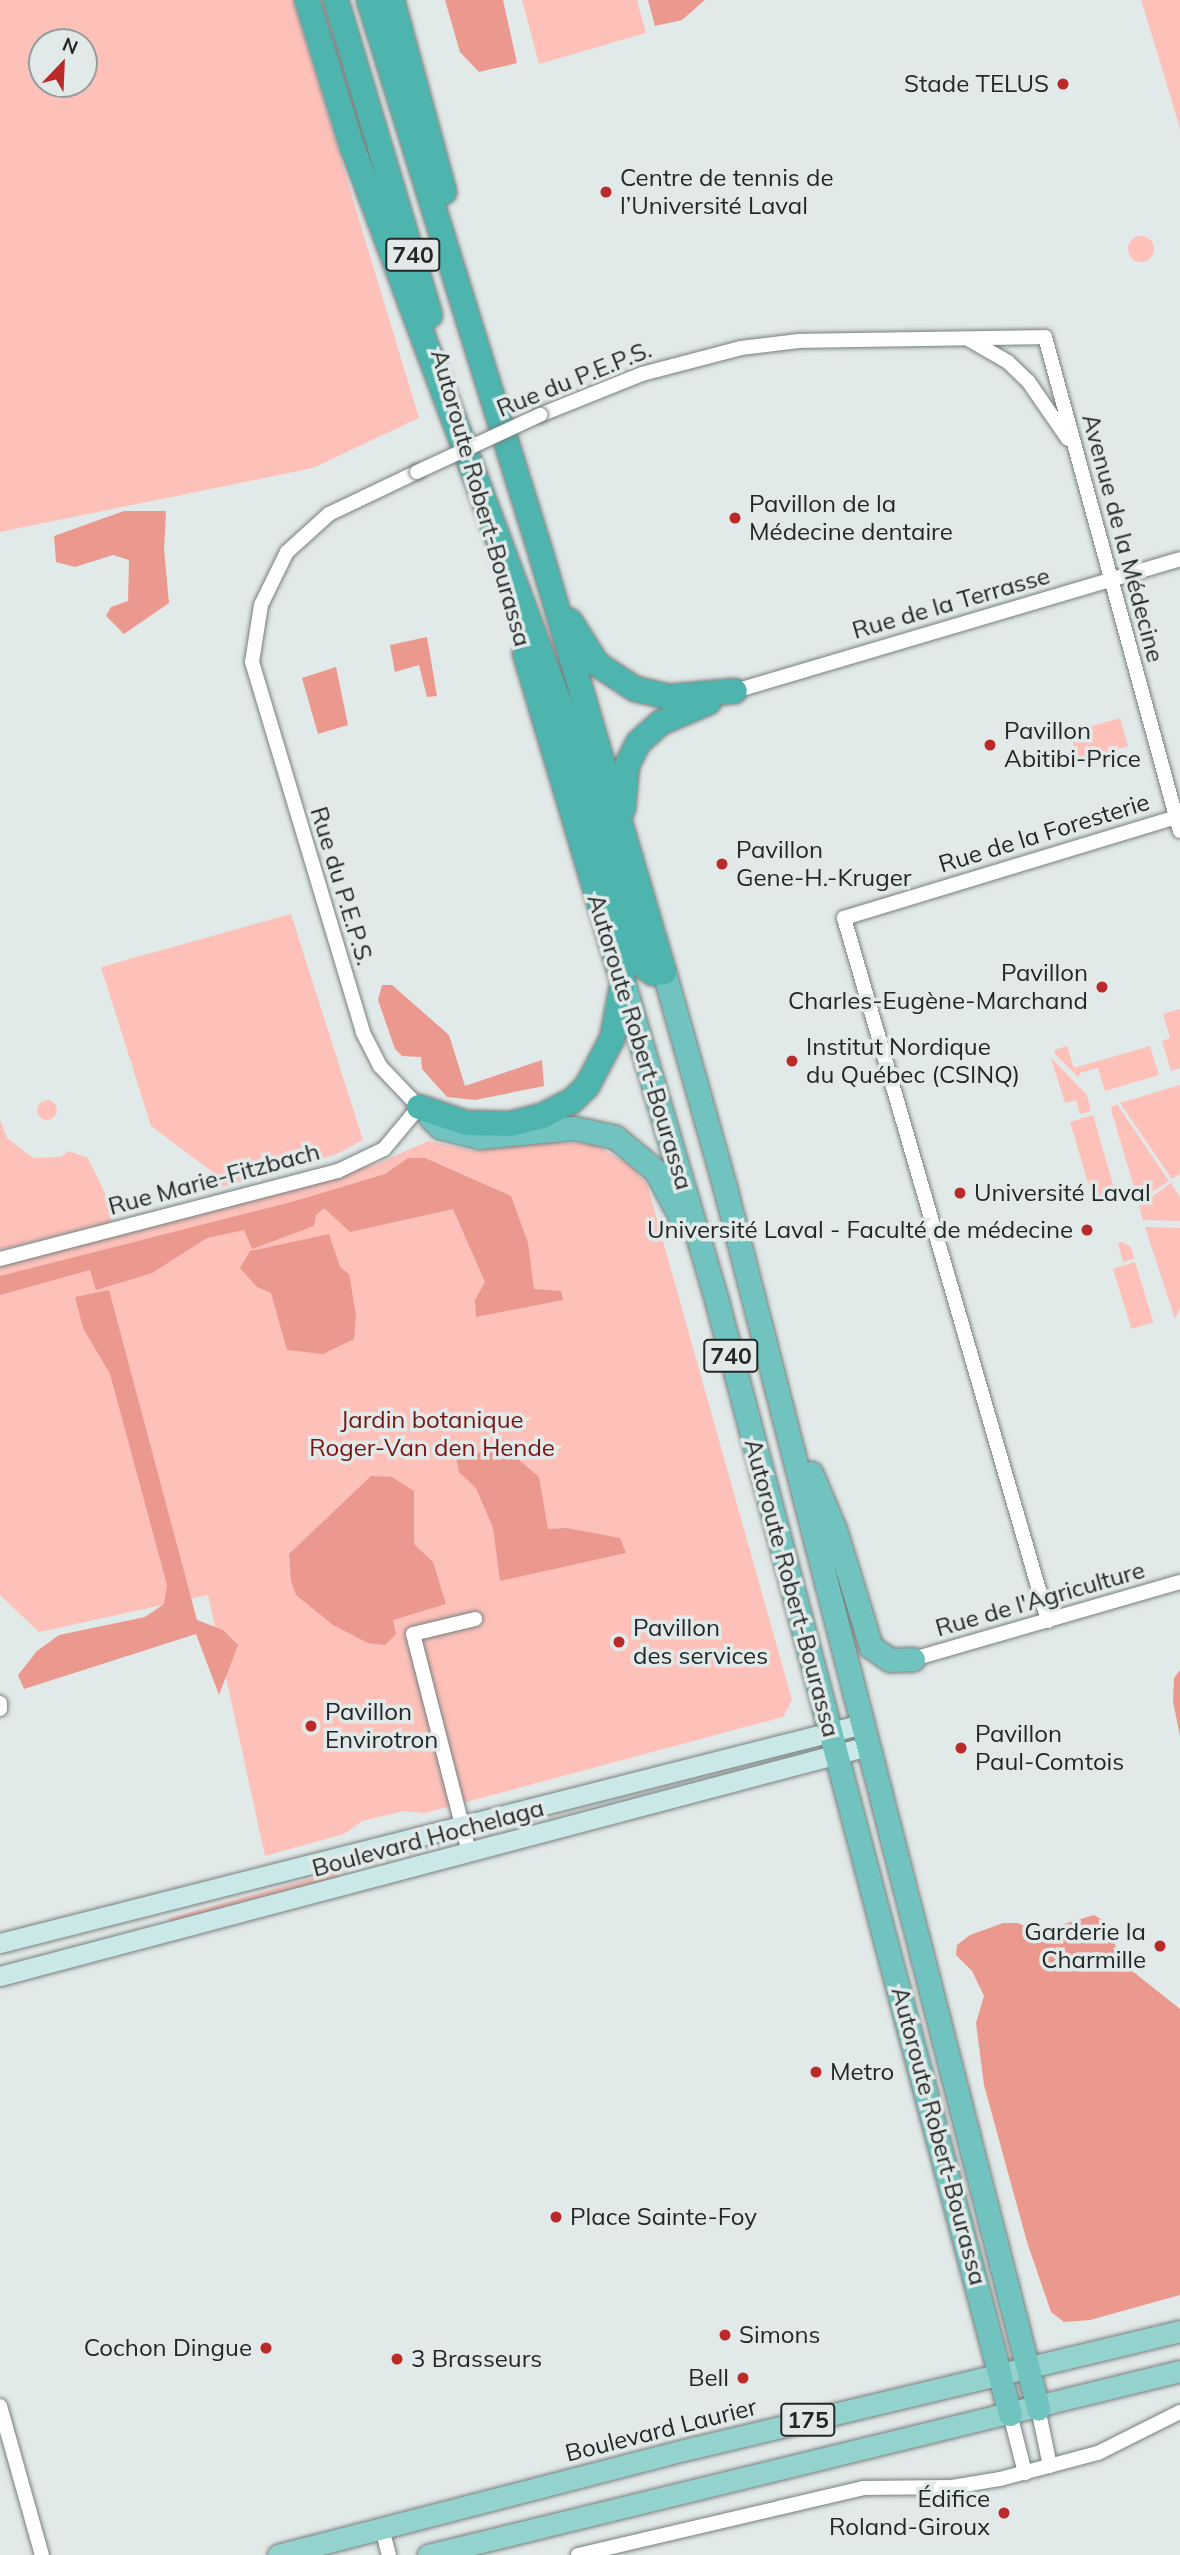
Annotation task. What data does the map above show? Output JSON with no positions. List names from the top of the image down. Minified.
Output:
{"streets":{"highway":["740","Autoroute Robert-Bourassa"],"main road":["Boulevard Hochelaga","175","Boulevard Laurier"],"street":["Rue du P.E.P.S.","Avenue de la Médecine","Rue de la Terrasse","Rue de la Foresterie","Rue Marie-Fitzbach","Rue de l'Agriculture"]},"crossings":[["Rue du P.E.P.S.","Avenue de la Médecine"],["Rue du P.E.P.S.","Rue Marie-Fitzbach"],["Autoroute Robert-Bourassa","Boulevard Hochelaga"],["Autoroute Robert-Bourassa","175"],["Autoroute Robert-Bourassa","Boulevard Laurier"],["Avenue de la Médecine","Rue de la Terrasse"],["Avenue de la Médecine","Rue de la Foresterie"],["Rue de la Foresterie","Rue de l'Agriculture"]],"parks":["Jardin botanique Roger-Van den Hende"],"places":["Stade TELUS","Centre de tennis de l’Université Laval","Pavillon de la Médecine dentaire","Pavillon Abitibi-Price","Pavillon Gene-H.-Kruger","Pavillon Charles-Eugène-Marchand","Institut Nordique du Québec (CSINQ)","Université Laval","Université Laval - Faculté de médecine","Pavillon des services","Pavillon Envirotron","Pavillon Paul-Comtois","Garderie la Charmille","Metro","Place Sainte-Foy","Simons","Cochon Dingue","3 Brasseurs","Bell","Édifice Roland-Giroux"],"north":"top right"}
